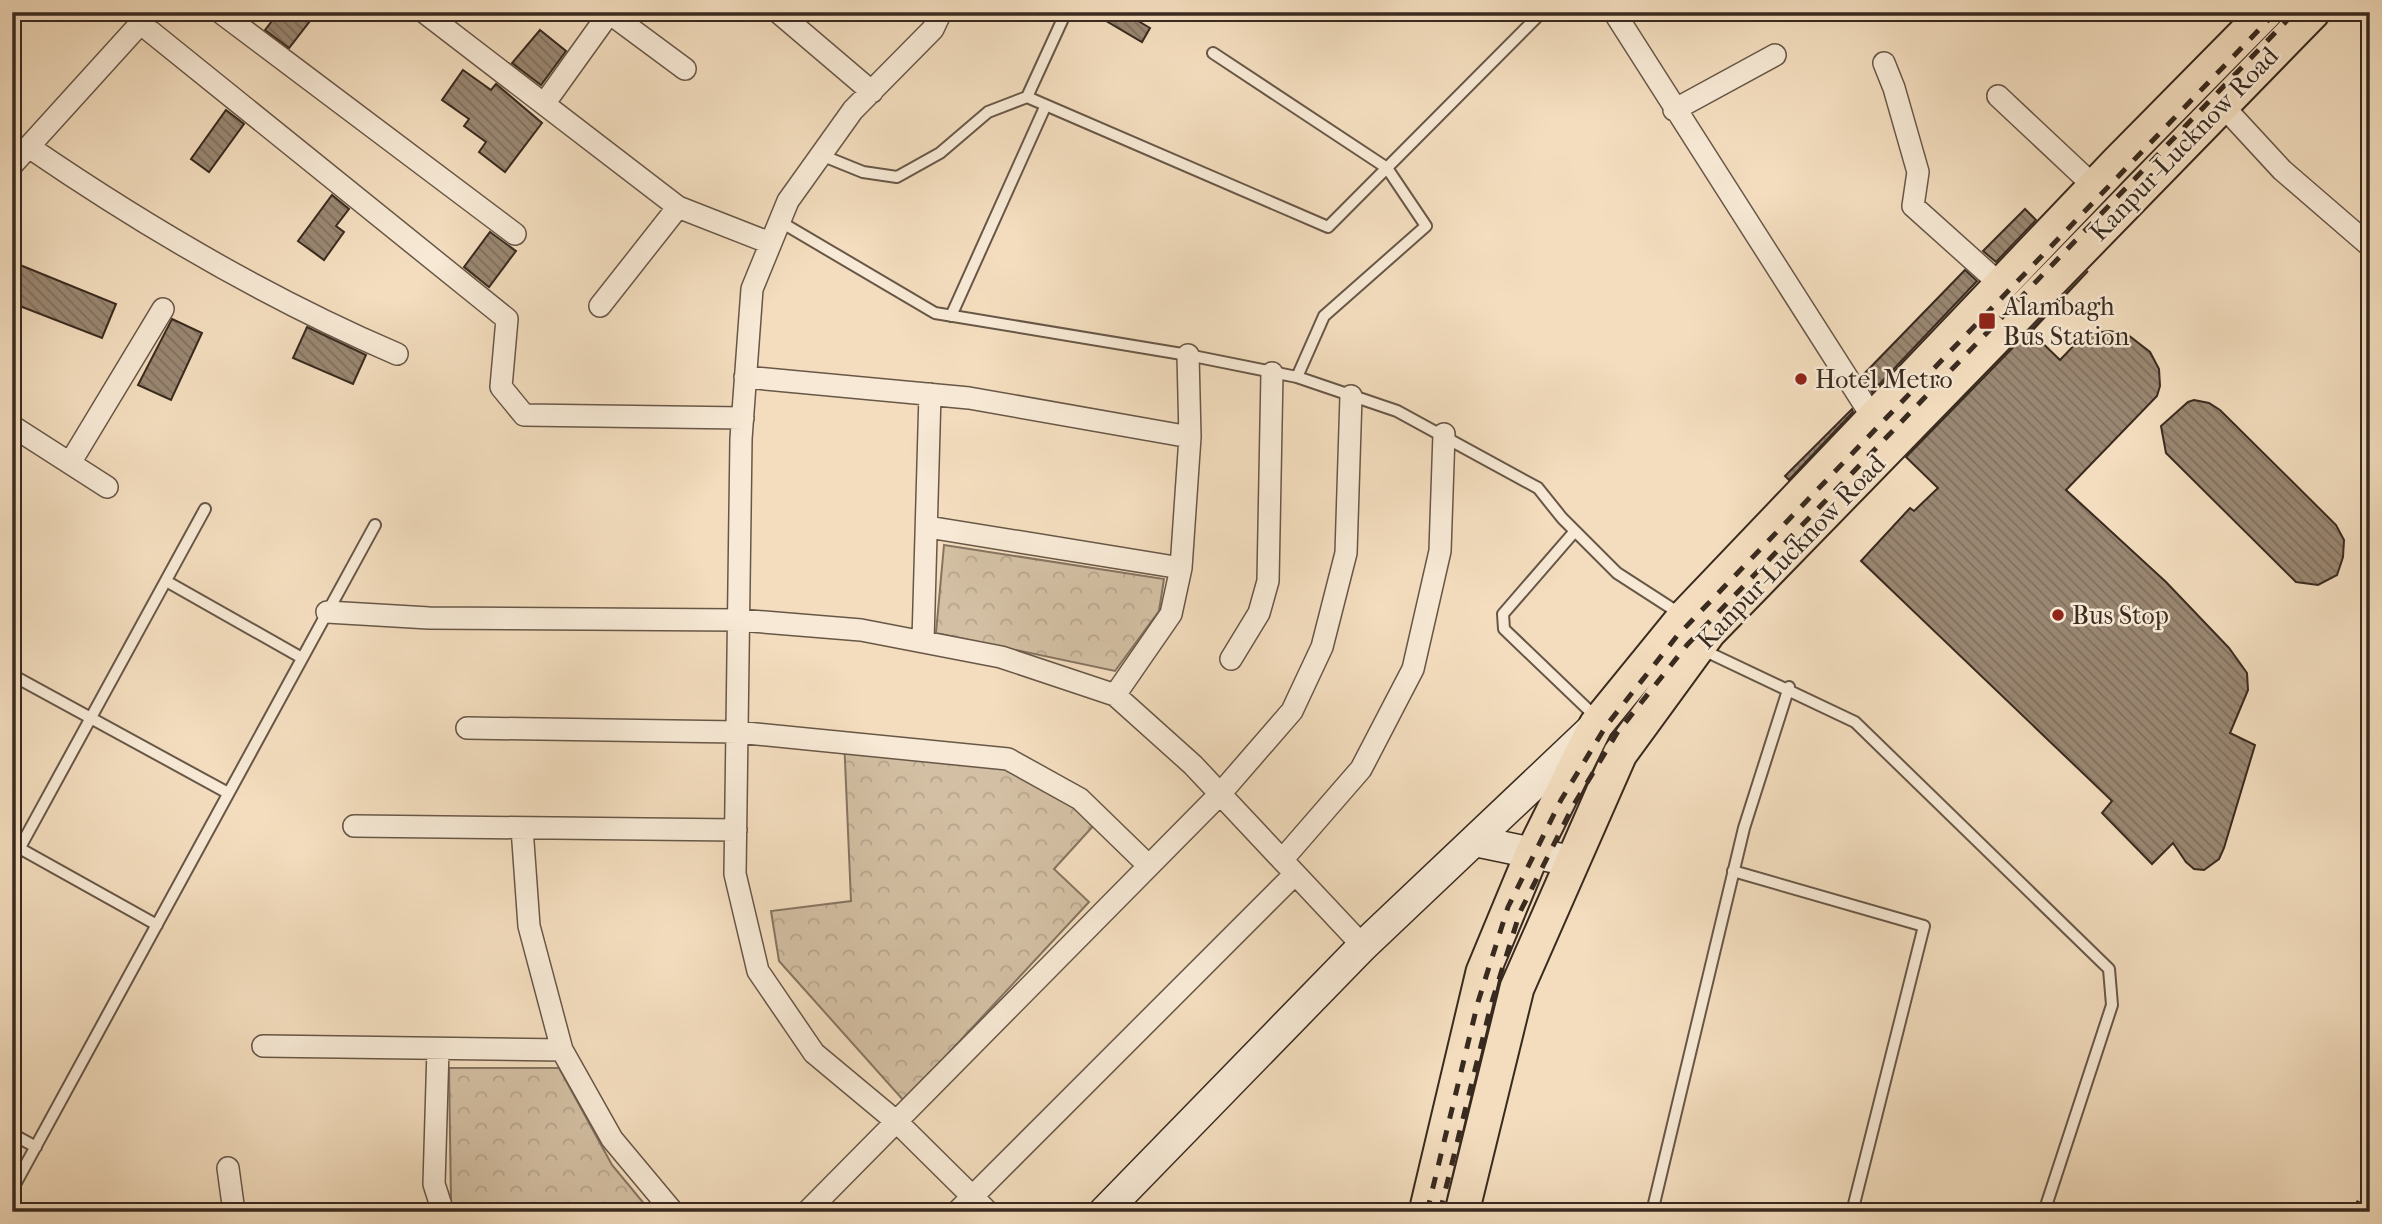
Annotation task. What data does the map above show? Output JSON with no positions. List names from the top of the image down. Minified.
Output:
{"streets":{"main road":["Kanpur-Lucknow Road"]},"places":{"transit":["Alambagh Bus Station"],"other":["Hotel Metro","Bus Stop"]}}
